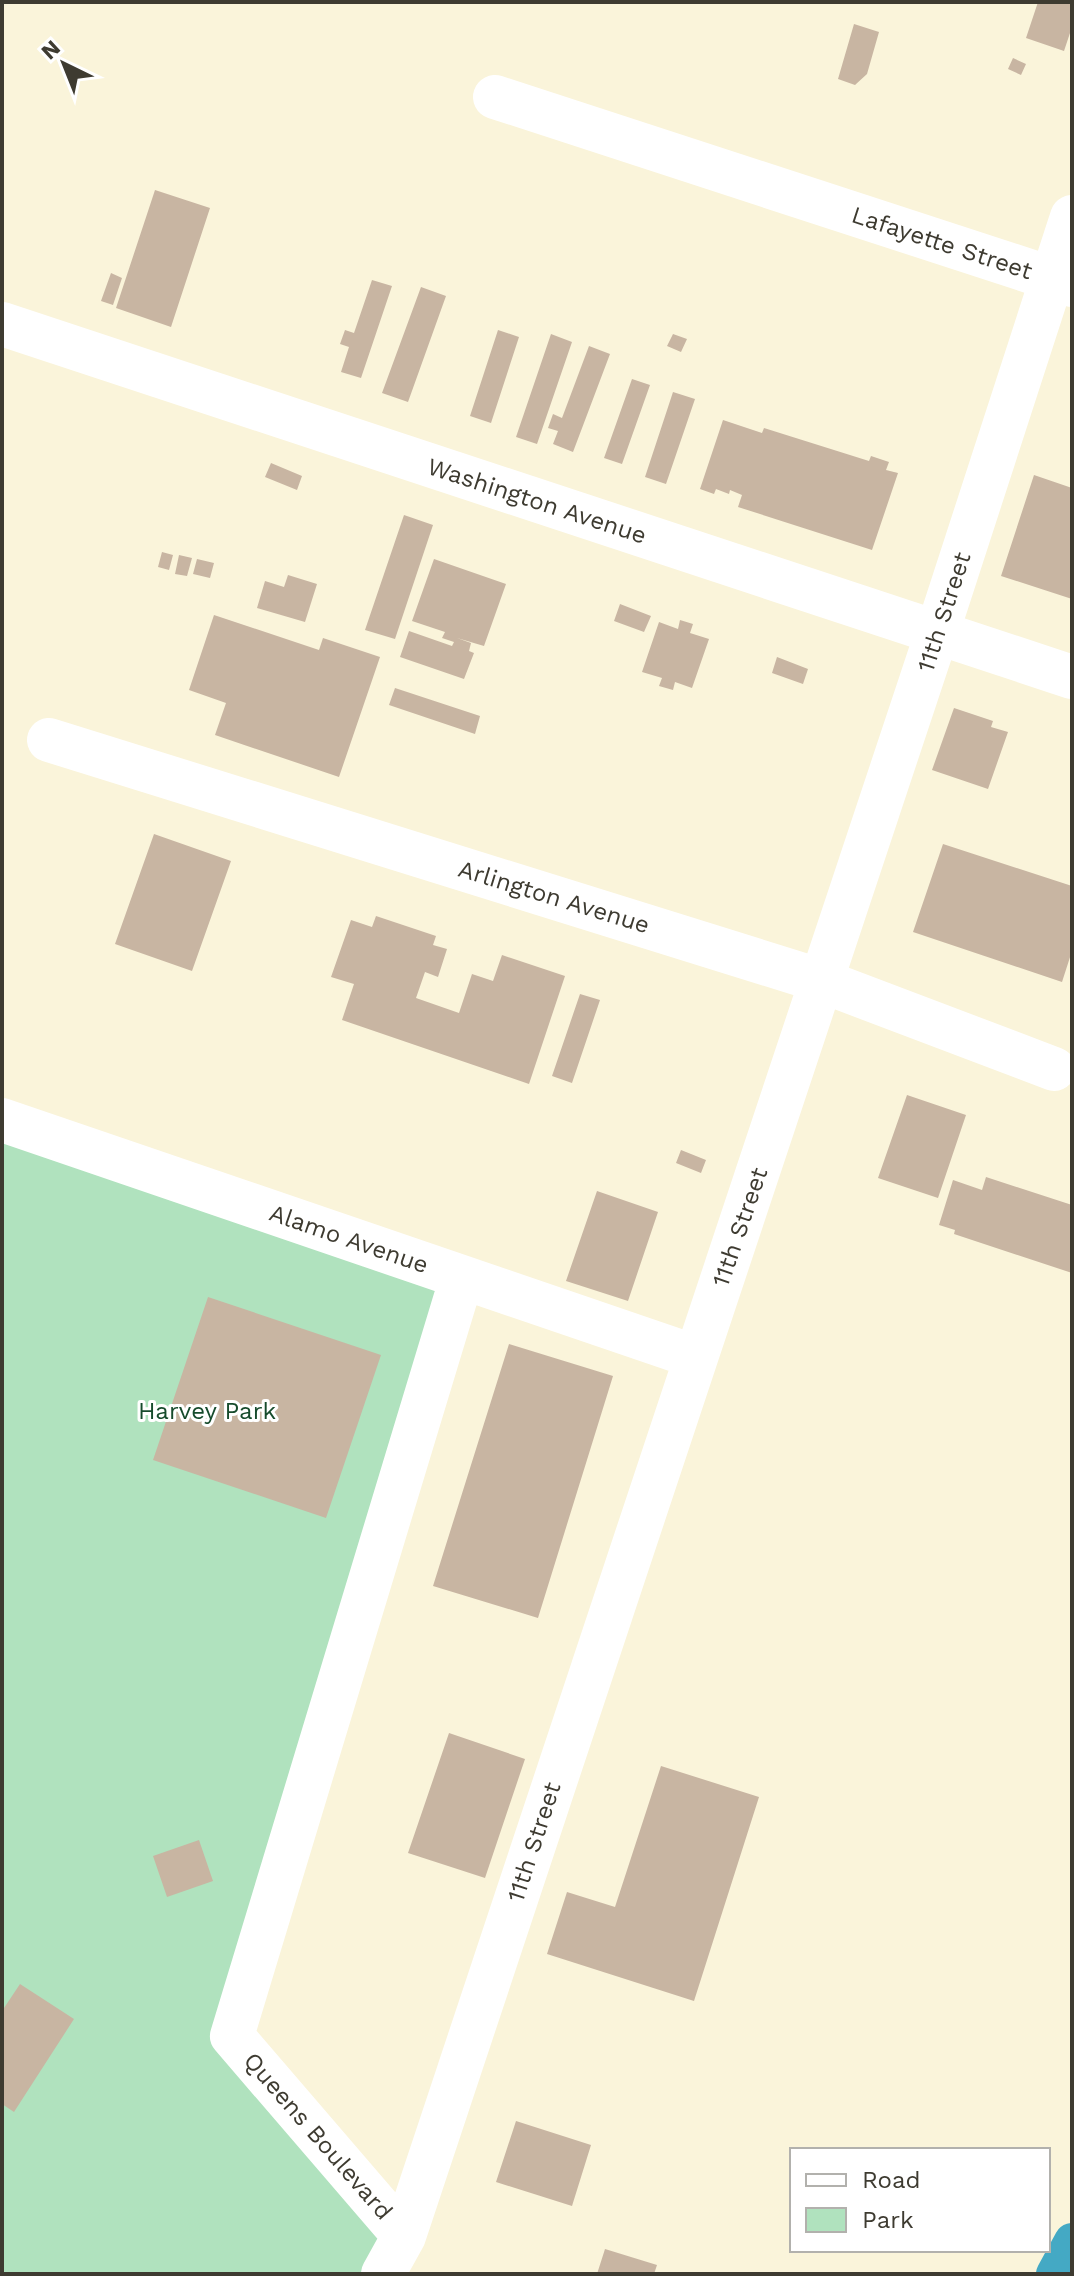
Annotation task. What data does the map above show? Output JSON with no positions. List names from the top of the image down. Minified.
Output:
{"streets":{"street":["Lafayette Street","Washington Avenue","11th Street","Arlington Avenue","Alamo Avenue","Queens Boulevard"]},"crossings":[["Lafayette Street","11th Street"],["Washington Avenue","11th Street"],["11th Street","Arlington Avenue"],["11th Street","Alamo Avenue"],["11th Street","Queens Boulevard"],["Alamo Avenue","Queens Boulevard"]],"parks":["Harvey Park"],"legend":["Road","Park"],"north":"top left"}
